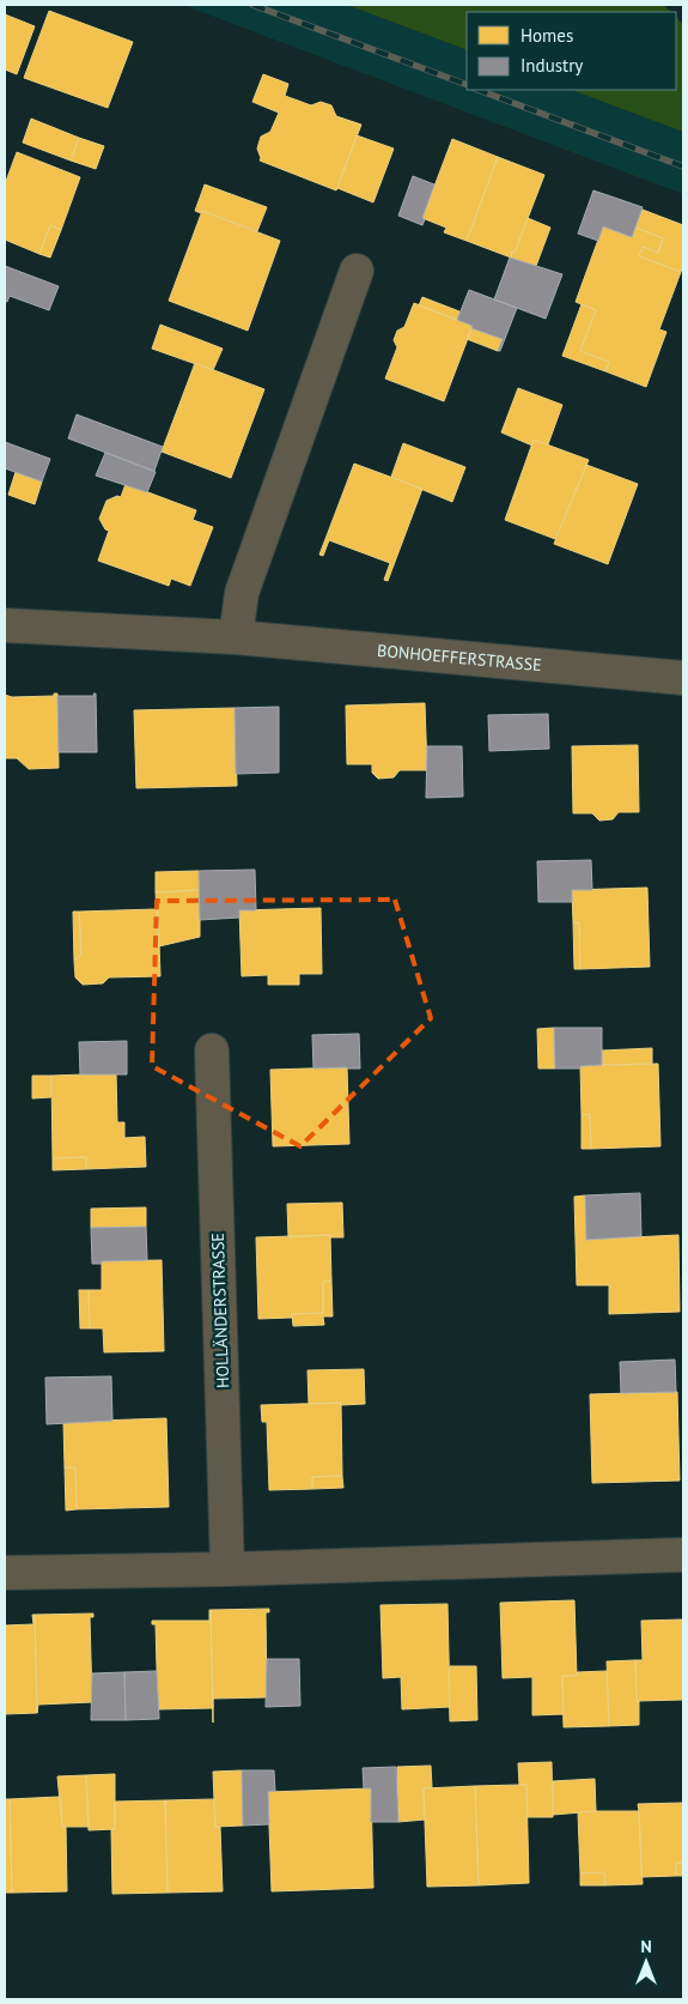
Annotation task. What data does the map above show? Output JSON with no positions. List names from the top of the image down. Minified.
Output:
{"streets":{"street":["BONHOEFFERSTRASSE","HOLLÄNDERSTRASSE"]},"legend":["Homes","Industry"],"north":"top"}
